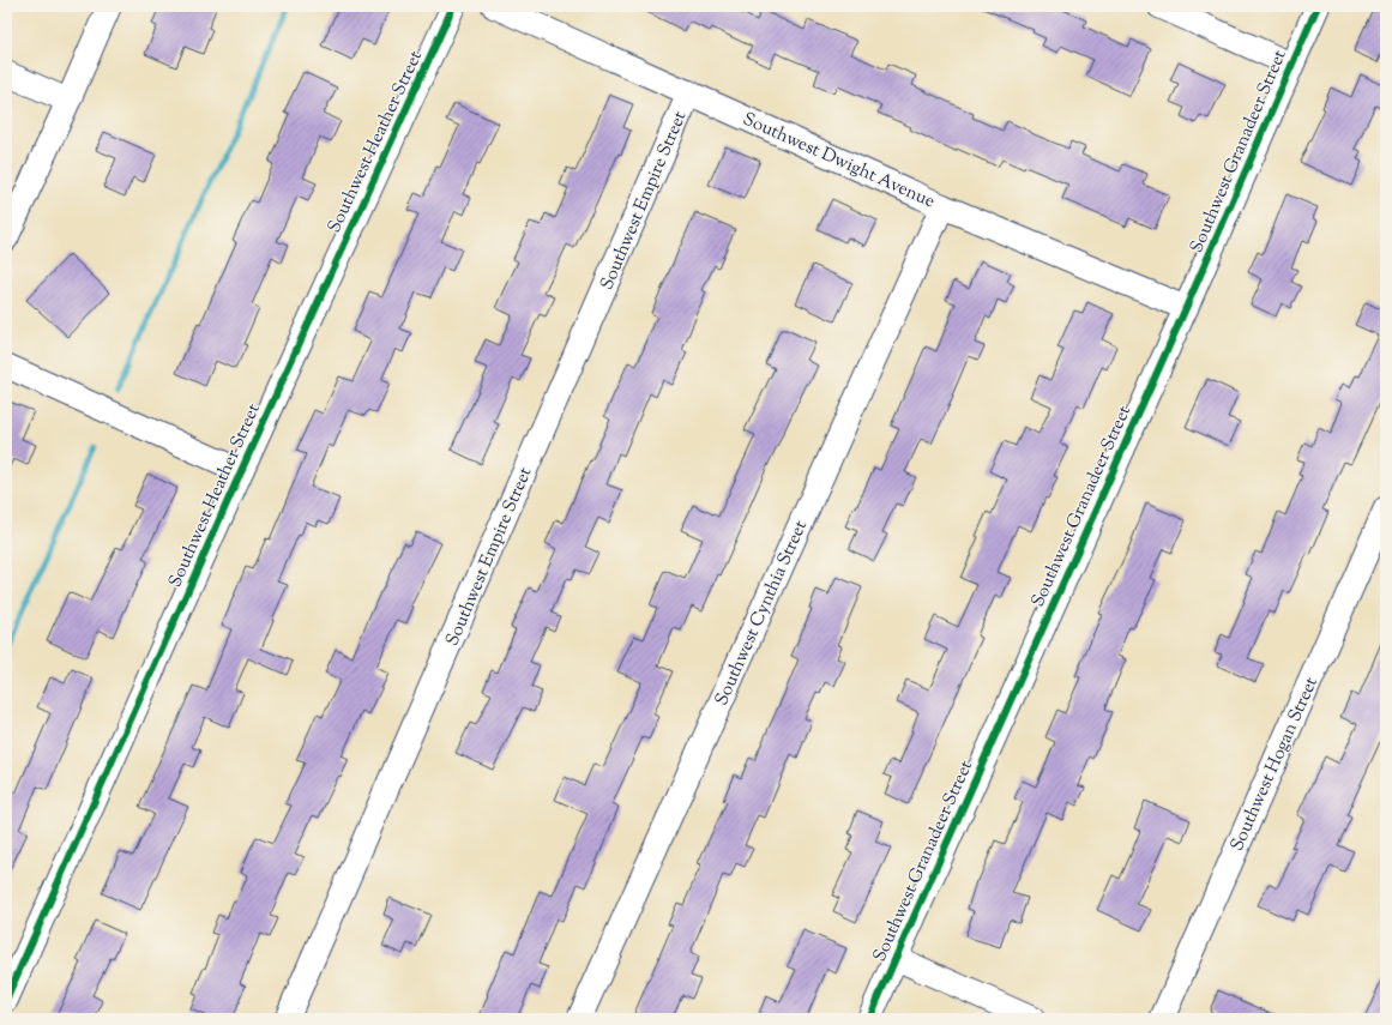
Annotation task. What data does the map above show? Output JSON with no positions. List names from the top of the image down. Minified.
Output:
{"streets":{"street":["Southwest Heather Street","Southwest Granadeer Street","Southwest Dwight Avenue","Southwest Empire Street","Southwest Cynthia Street","Southwest Hogan Street"]},"crossings":[["Southwest Granadeer Street","Southwest Dwight Avenue"],["Southwest Dwight Avenue","Southwest Empire Street"],["Southwest Dwight Avenue","Southwest Cynthia Street"]]}
